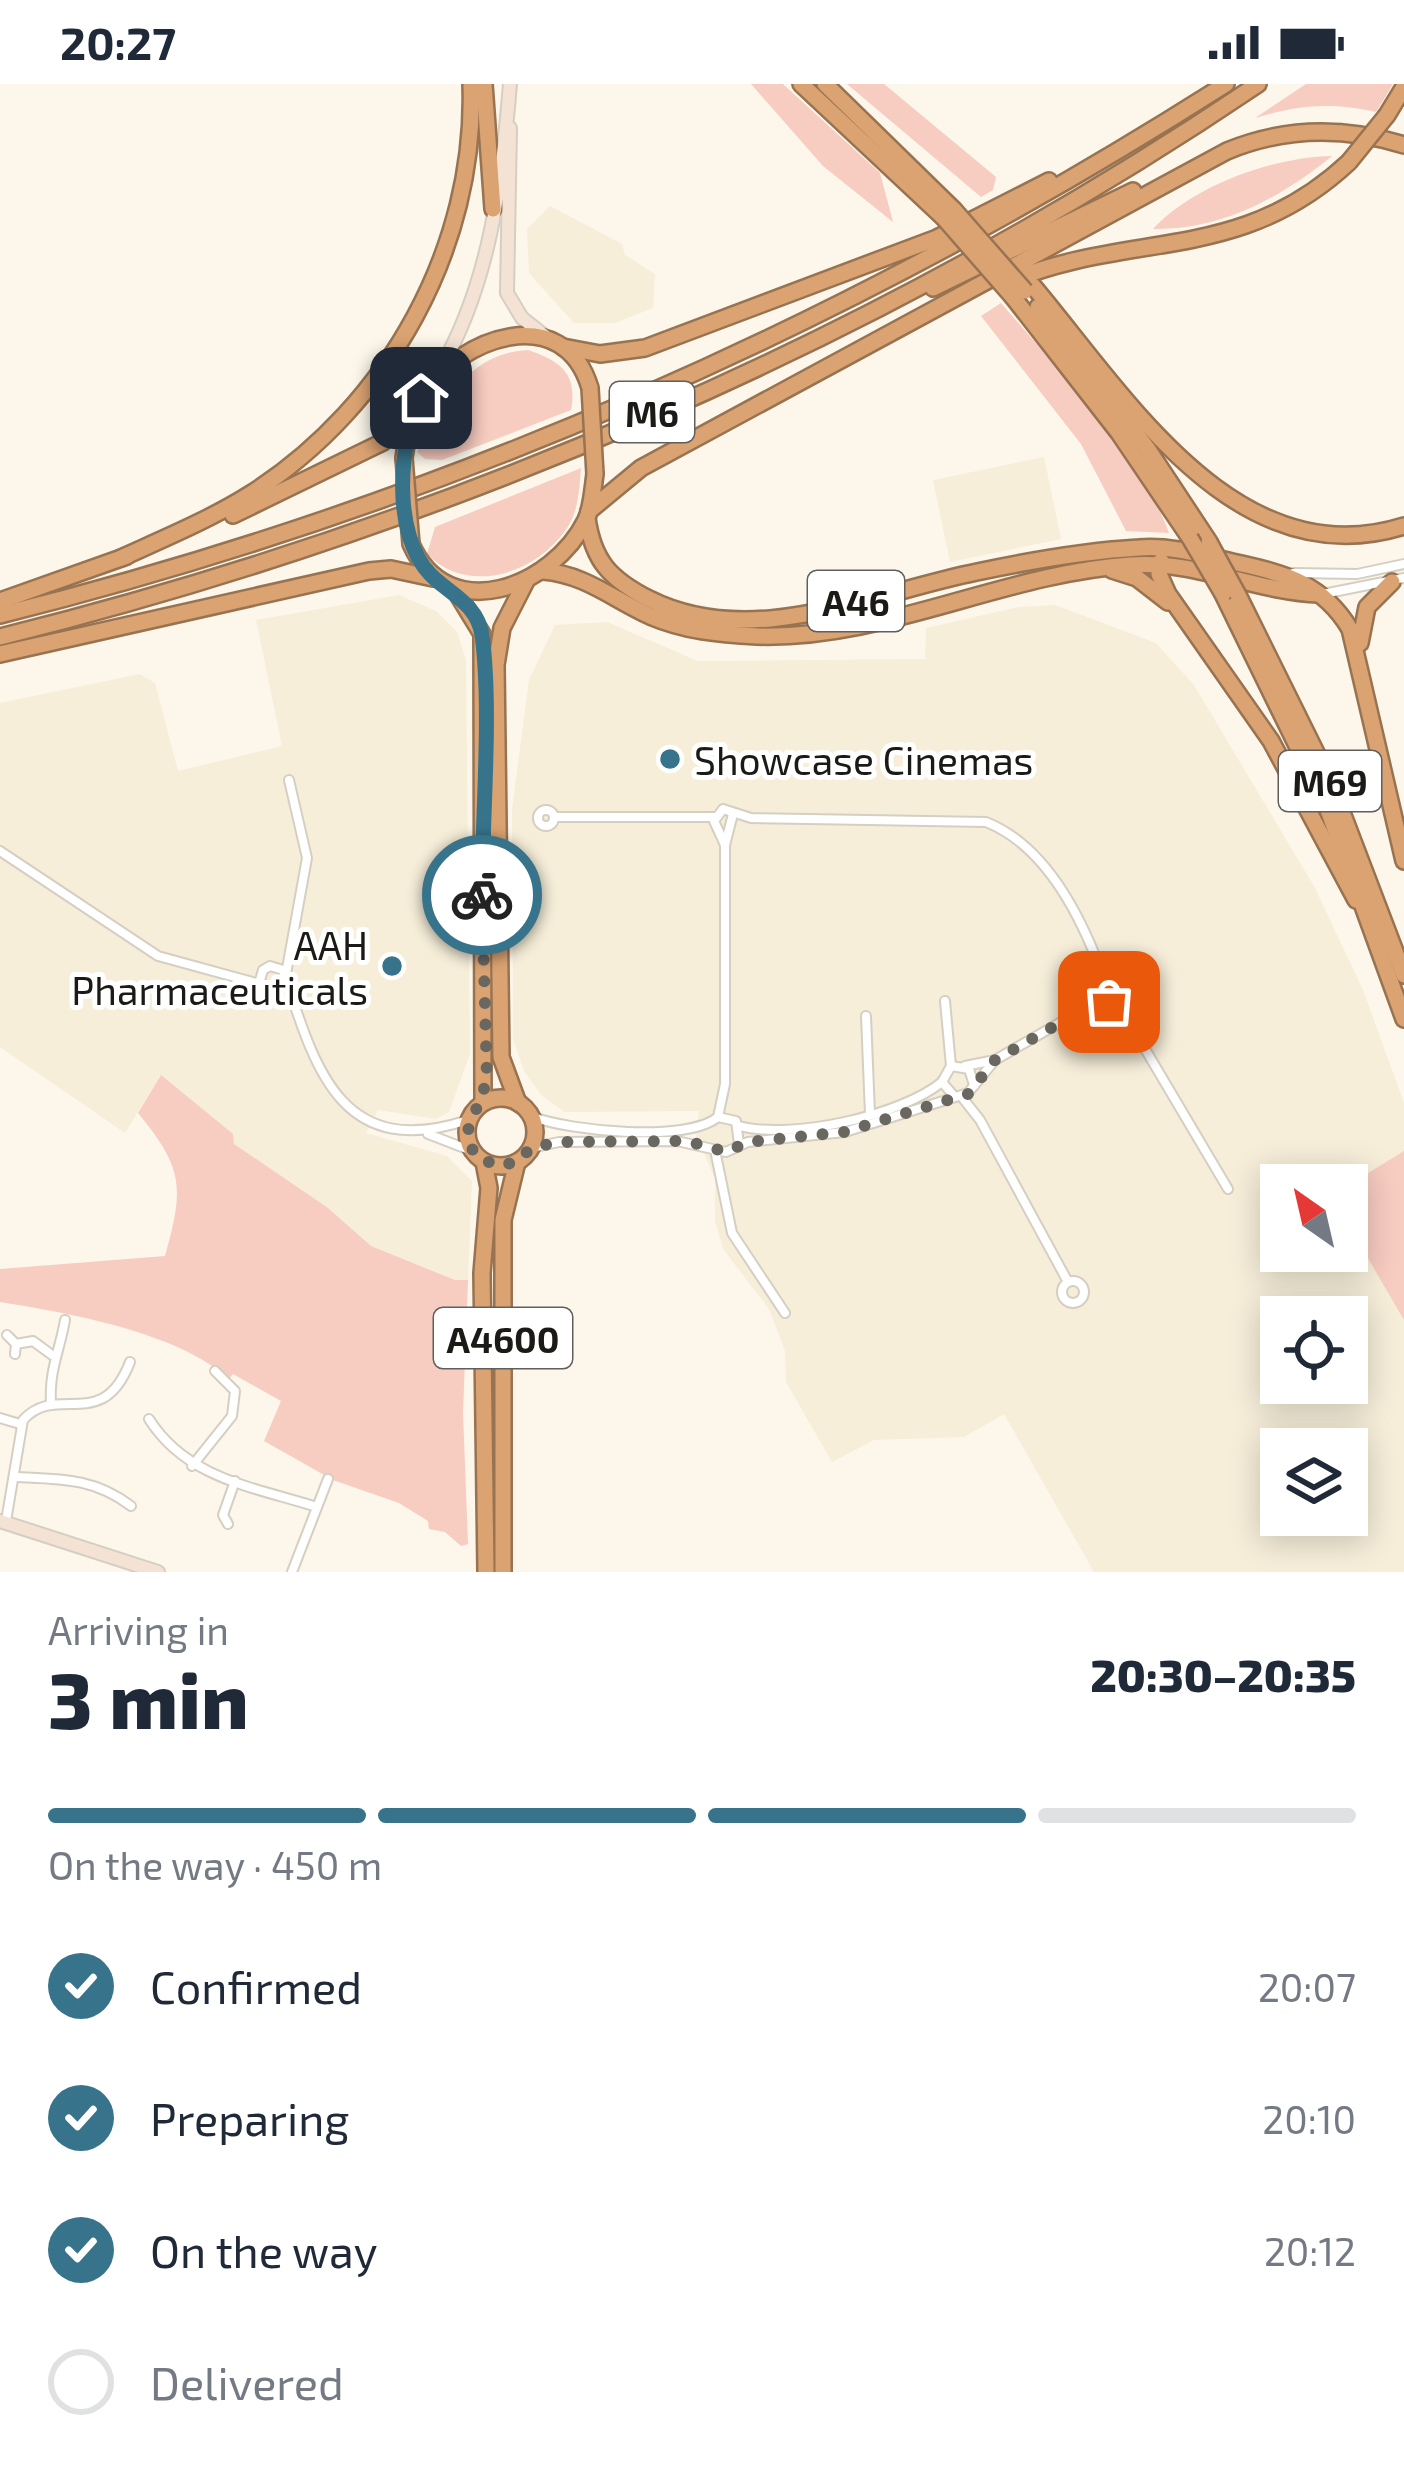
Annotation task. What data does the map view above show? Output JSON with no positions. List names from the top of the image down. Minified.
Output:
{"streets":{"highway":["M6","A46","M69","A4600"]},"places":["Showcase Cinemas","AAH Pharmaceuticals"],"north":"top left","page":{"status":"20:27","heading":["3 min","Arriving in","20:30–20:35"],"bar":"On the way · 450 m","list":[["Confirmed","20:07"],["Preparing","20:10"],["On the way","20:12"],"Delivered"]}}
